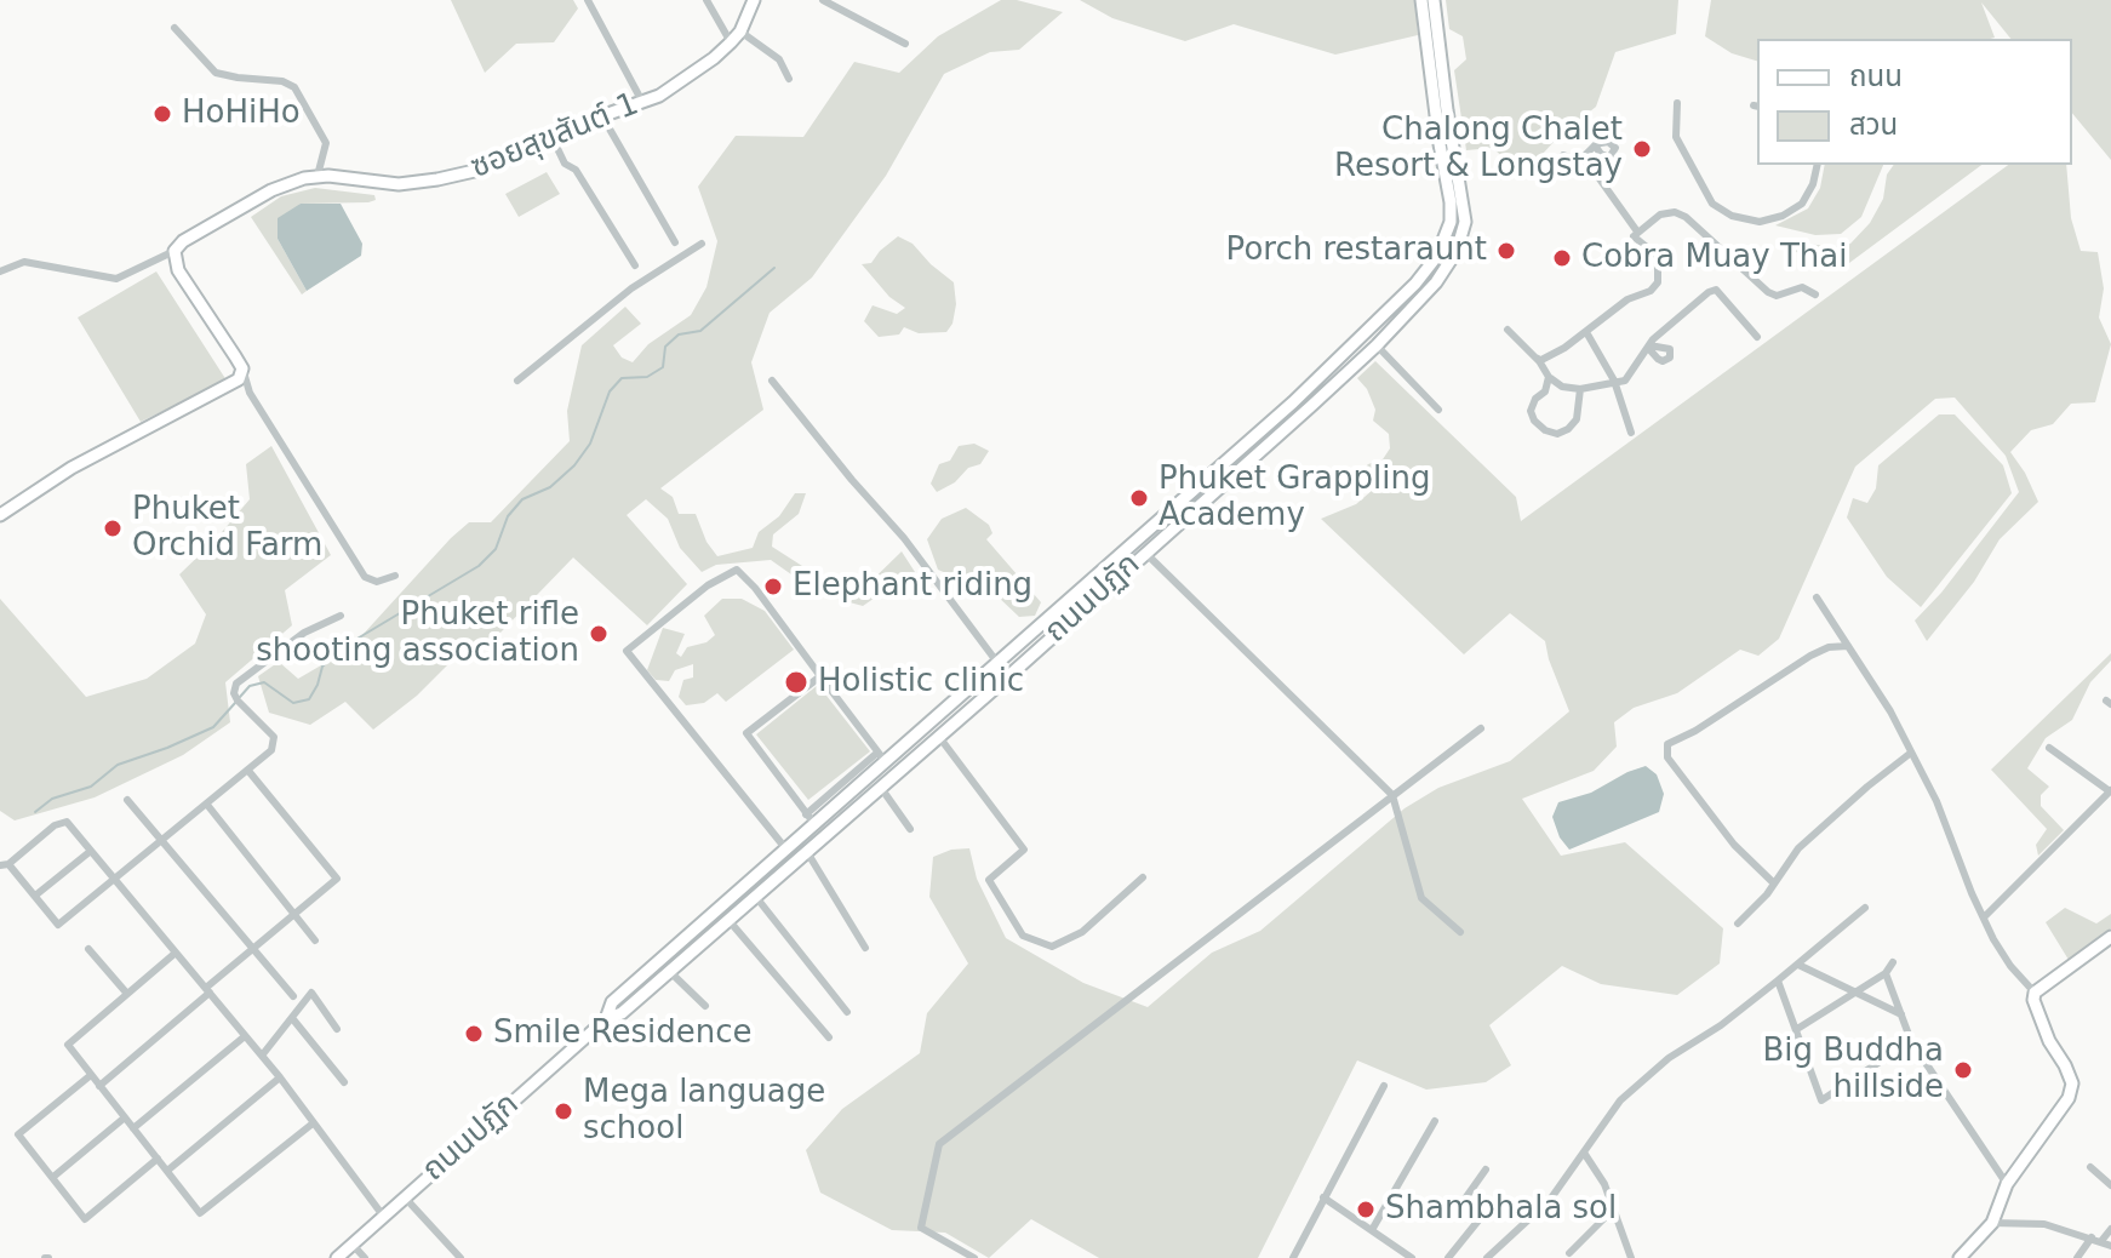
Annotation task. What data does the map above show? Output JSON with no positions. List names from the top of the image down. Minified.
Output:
{"streets":{"main road":["ซอยสุขสันต์ 1","ถนนปฏัก"]},"places":["HoHiHo","Chalong Chalet Resort & Longstay","Porch restaraunt","Cobra Muay Thai","Phuket Grappling Academy","Phuket Orchid Farm","Elephant riding","Phuket rifle shooting association","Holistic clinic","Smile Residence","Big Buddha hillside","Mega language school","Shambhala sol"],"legend":["ถนน","สวน"]}
